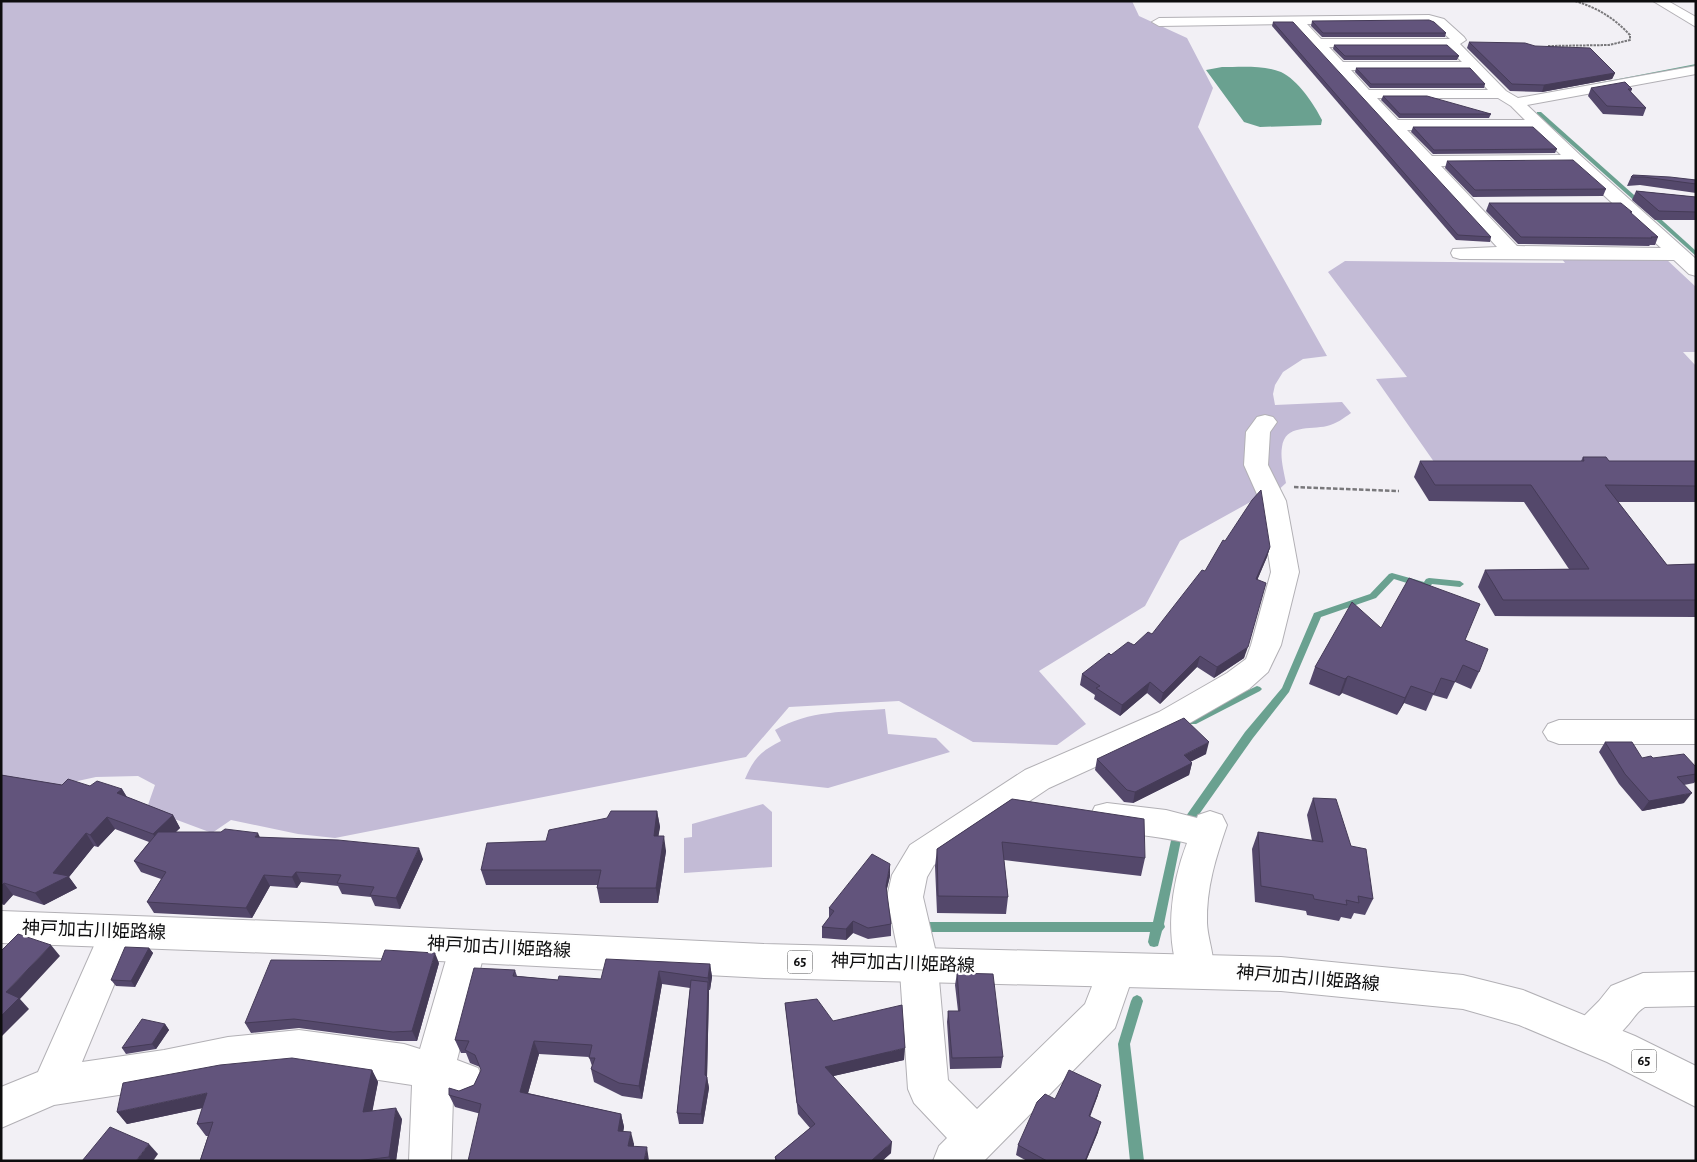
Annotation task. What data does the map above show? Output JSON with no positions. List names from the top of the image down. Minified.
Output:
{"streets":{"street":["神戸加古川姫路線","65"]}}
